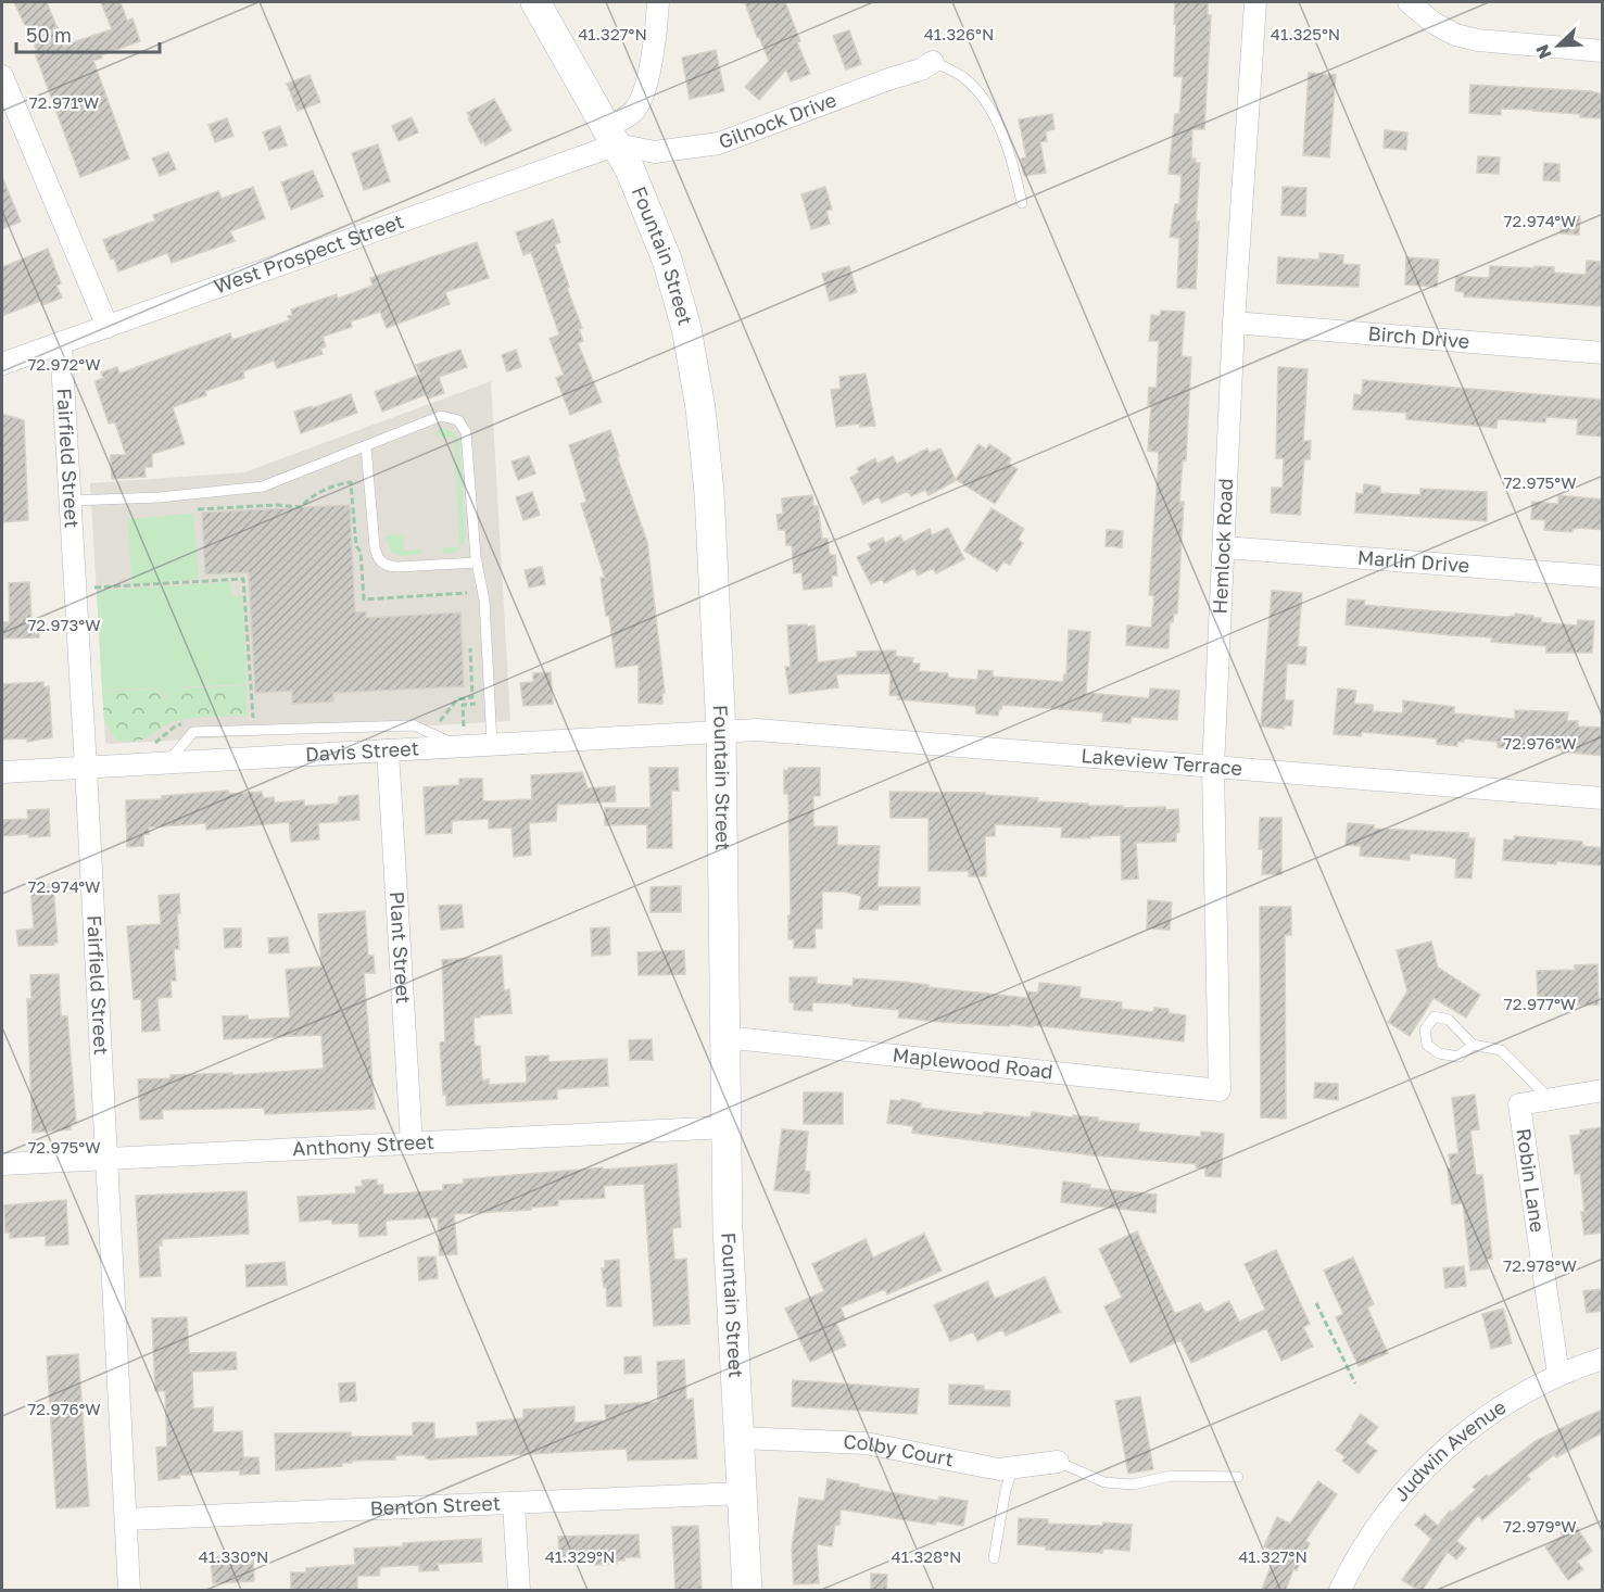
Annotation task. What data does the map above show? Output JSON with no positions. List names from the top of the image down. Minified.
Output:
{"streets":{"main road":["Fountain Street"],"street":["Gilnock Drive","West Prospect Street","Birch Drive","Fairfield Street","Hemlock Road","Marlin Drive","Davis Street","Lakeview Terrace","Plant Street","Maplewood Road","Anthony Street","Robin Lane","Colby Court","Judwin Avenue","Benton Street"]},"crossings":[["Gilnock Drive","West Prospect Street"],["Gilnock Drive","Fountain Street"],["West Prospect Street","Fountain Street"],["West Prospect Street","Fairfield Street"],["Fountain Street","Davis Street"],["Fountain Street","Lakeview Terrace"],["Fountain Street","Maplewood Road"],["Fountain Street","Anthony Street"],["Fountain Street","Colby Court"],["Fountain Street","Benton Street"],["Birch Drive","Hemlock Road"],["Fairfield Street","Davis Street"],["Fairfield Street","Anthony Street"],["Fairfield Street","Benton Street"],["Hemlock Road","Marlin Drive"],["Hemlock Road","Lakeview Terrace"],["Hemlock Road","Maplewood Road"],["Davis Street","Lakeview Terrace"],["Davis Street","Plant Street"],["Plant Street","Anthony Street"],["Robin Lane","Judwin Avenue"]],"scale_bar":"50 m","north":"bottom left","coordinates":["41.327°N","41.326°N","41.325°N","72.971°W","72.974°W","72.972°W","72.975°W","72.973°W","72.976°W","72.977°W","72.978°W","72.979°W","41.330°N","41.329°N","41.328°N"]}
